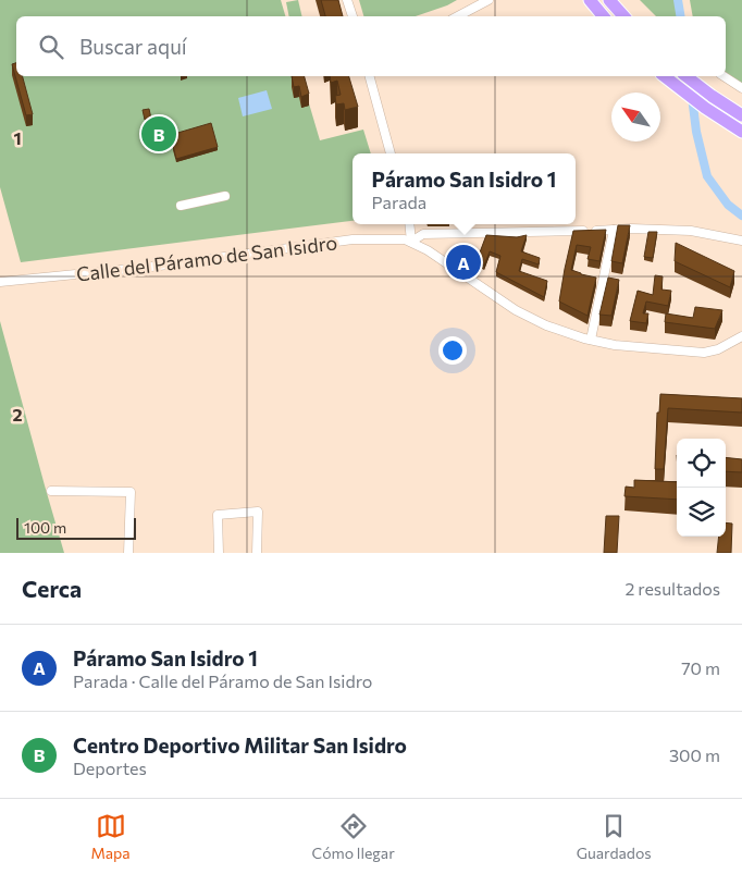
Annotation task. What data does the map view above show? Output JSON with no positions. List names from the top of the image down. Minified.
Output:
{"streets":{"street":["Calle del Páramo de San Isidro"]},"scale_bar":"100 m","north":"top left","page":{"search":"Buscar aquí","pins":["B","A"],"popup":["Páramo San Isidro 1","Parada"],"scale":"100 m","heading":["Cerca","2 resultados"],"list":[{"mark":"A","name":"Páramo San Isidro 1","note":"Parada · Calle del Páramo de San Isidro","value":"70 m"},{"mark":"B","name":"Centro Deportivo Militar San Isidro","note":"Deportes","value":"300 m"}],"nav":["Mapa","Cómo llegar","Guardados"]},"grid":{"rows":["1","2"]}}
